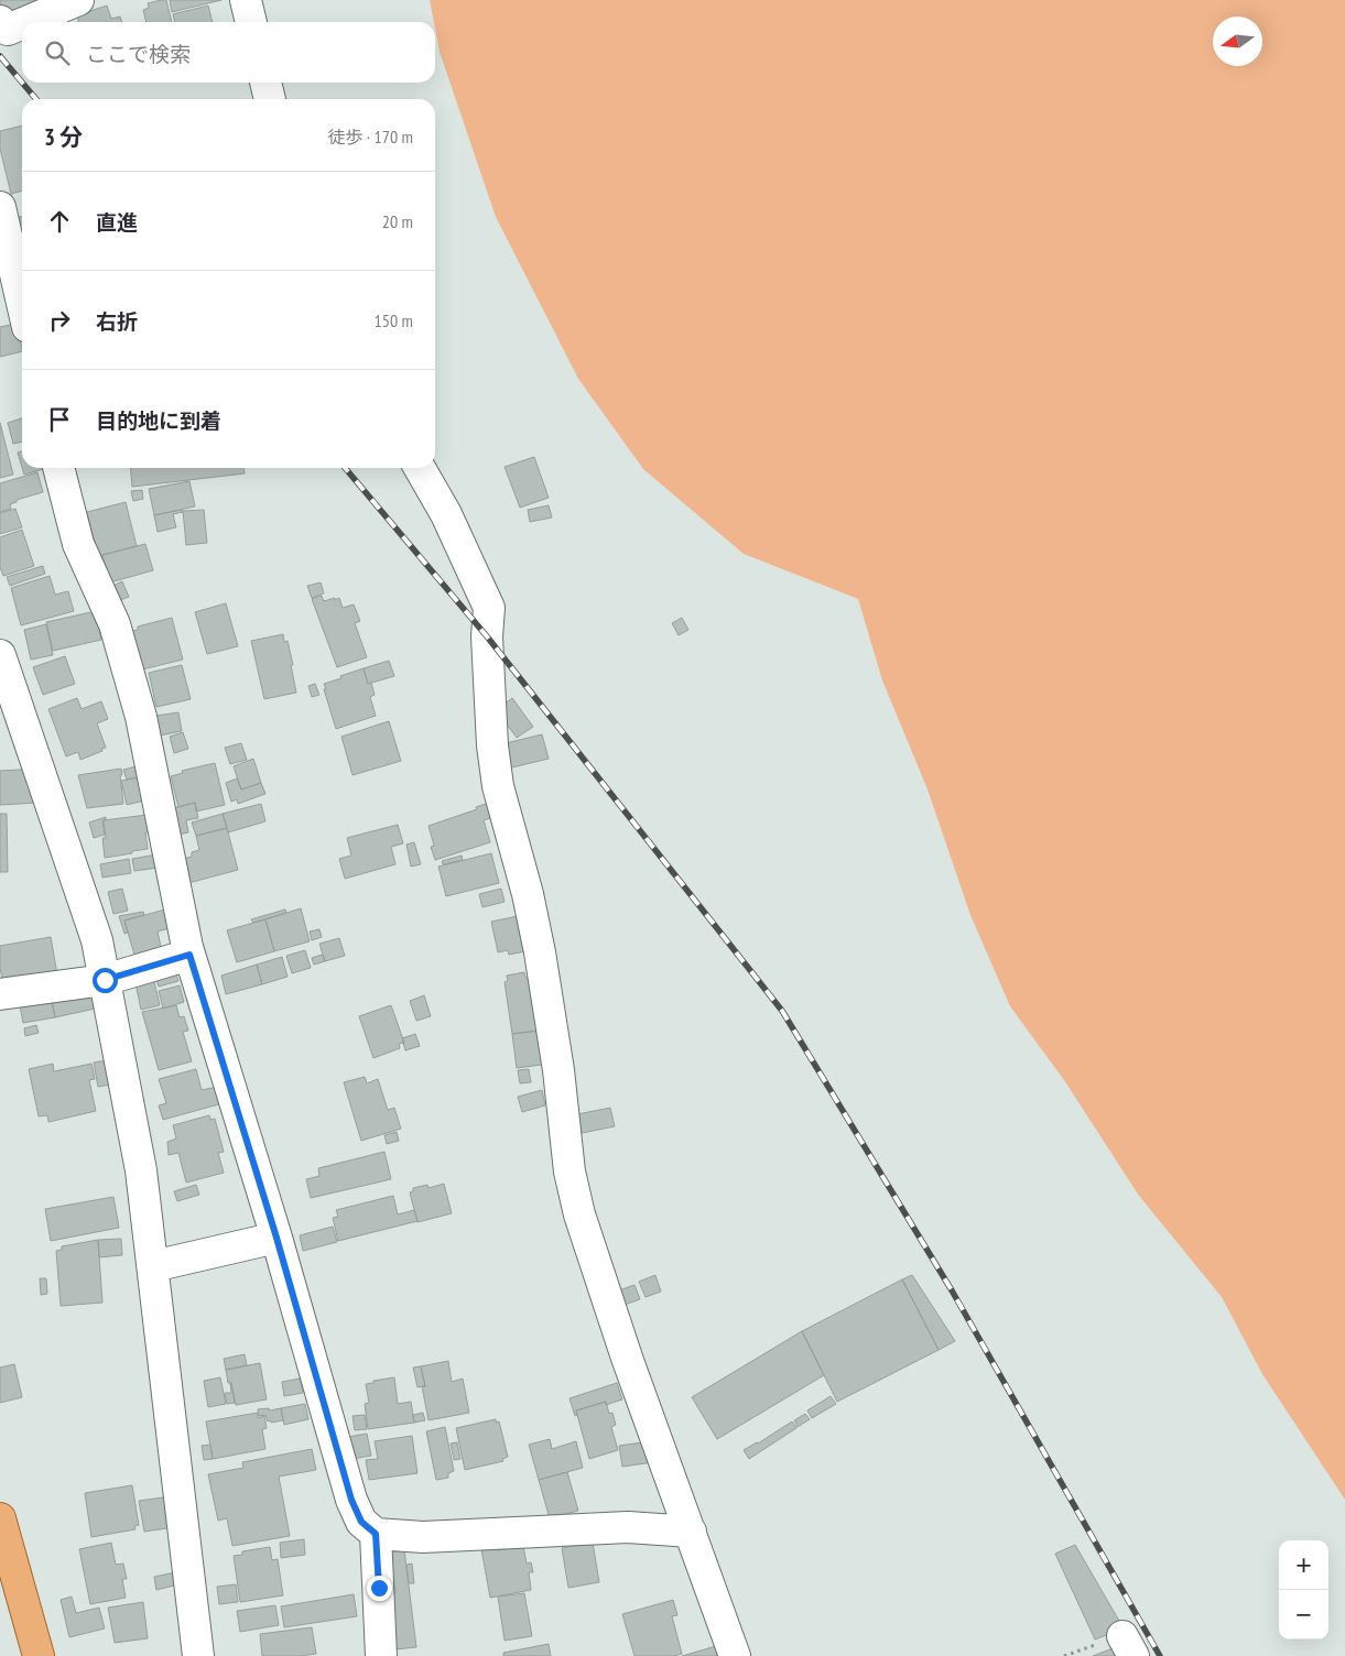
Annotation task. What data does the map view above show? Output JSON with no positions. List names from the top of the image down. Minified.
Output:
{"north":"left","page":{"search":"ここで検索","heading":["3 分","徒歩 · 170 m"],"list":[["直進","20 m"],["右折","150 m"],"目的地に到着"],"map_buttons":["+","−"]}}
